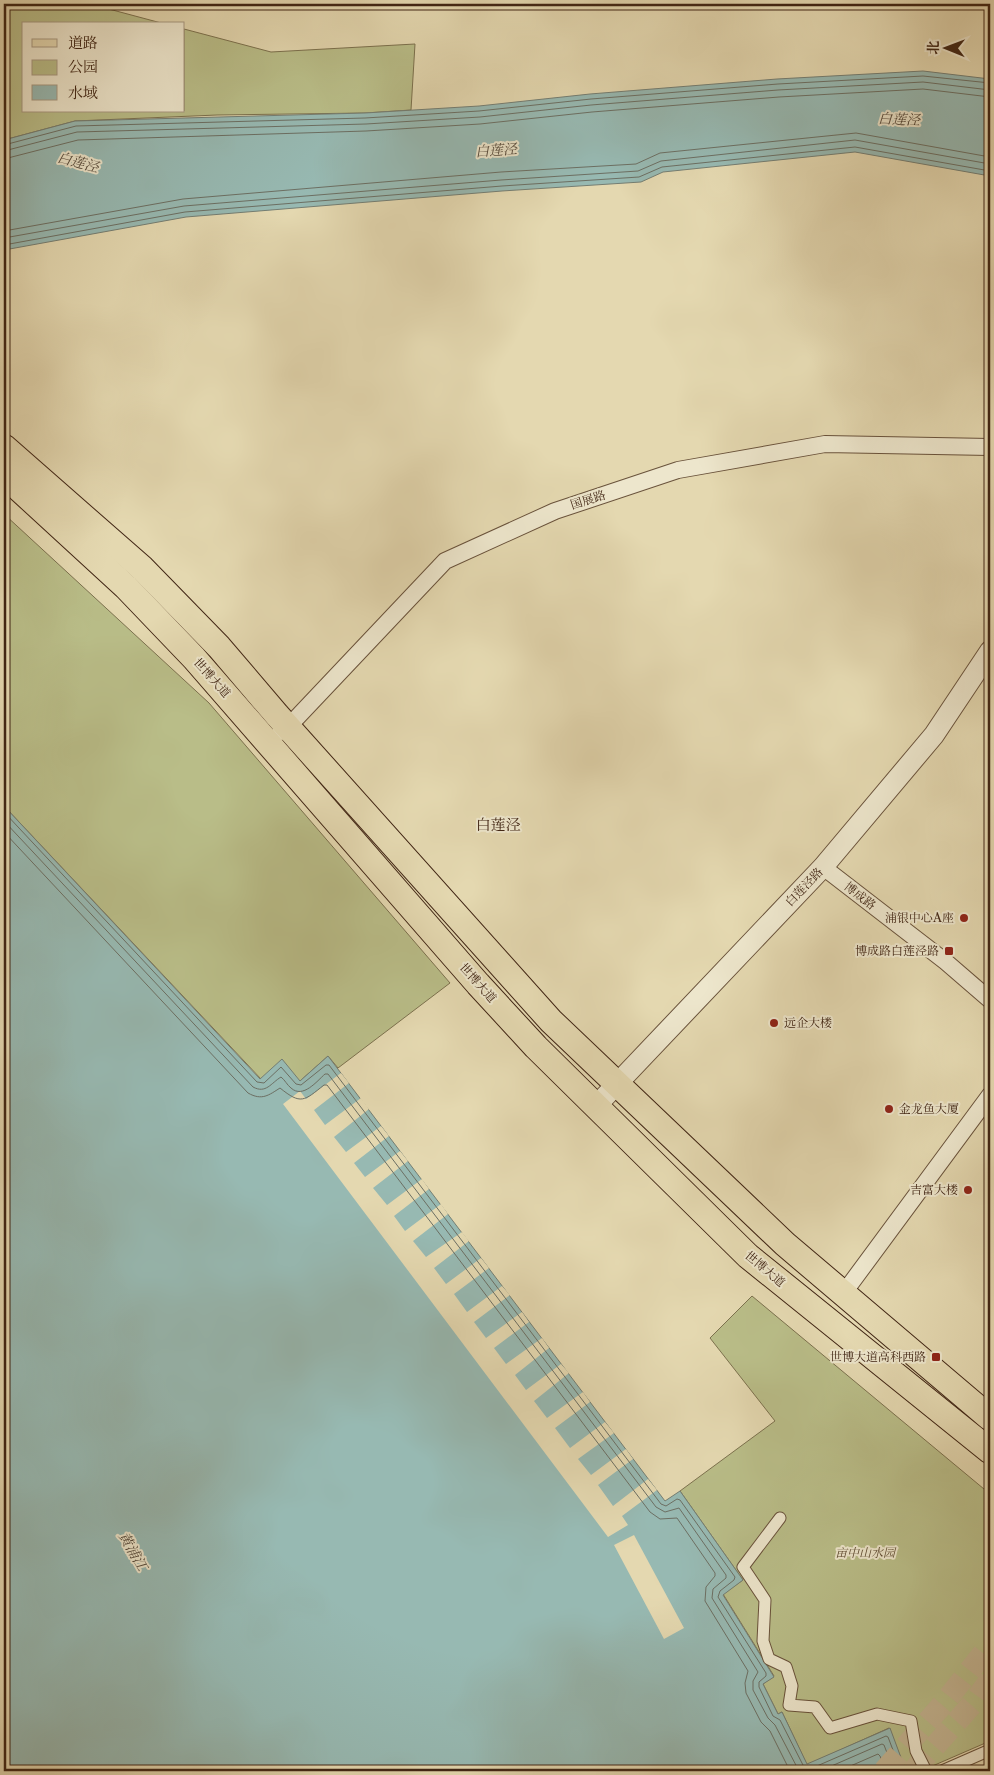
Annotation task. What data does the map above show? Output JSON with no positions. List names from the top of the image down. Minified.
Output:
{"streets":{"main road":["世博大道"],"street":["国展路","白莲泾路","博成路"]},"crossings":[["国展路","世博大道"],["世博大道","白莲泾路"],["白莲泾路","博成路"]],"districts":["白莲泾"],"water":["白莲泾","黄浦江"],"parks":["亩中山水园"],"places":{"other":["浦银中心A座","远企大楼","金龙鱼大厦","吉富大楼"],"transit":["博成路白莲泾路","世博大道高科西路"]},"legend":["道路","公园","水域"],"north":"left"}
